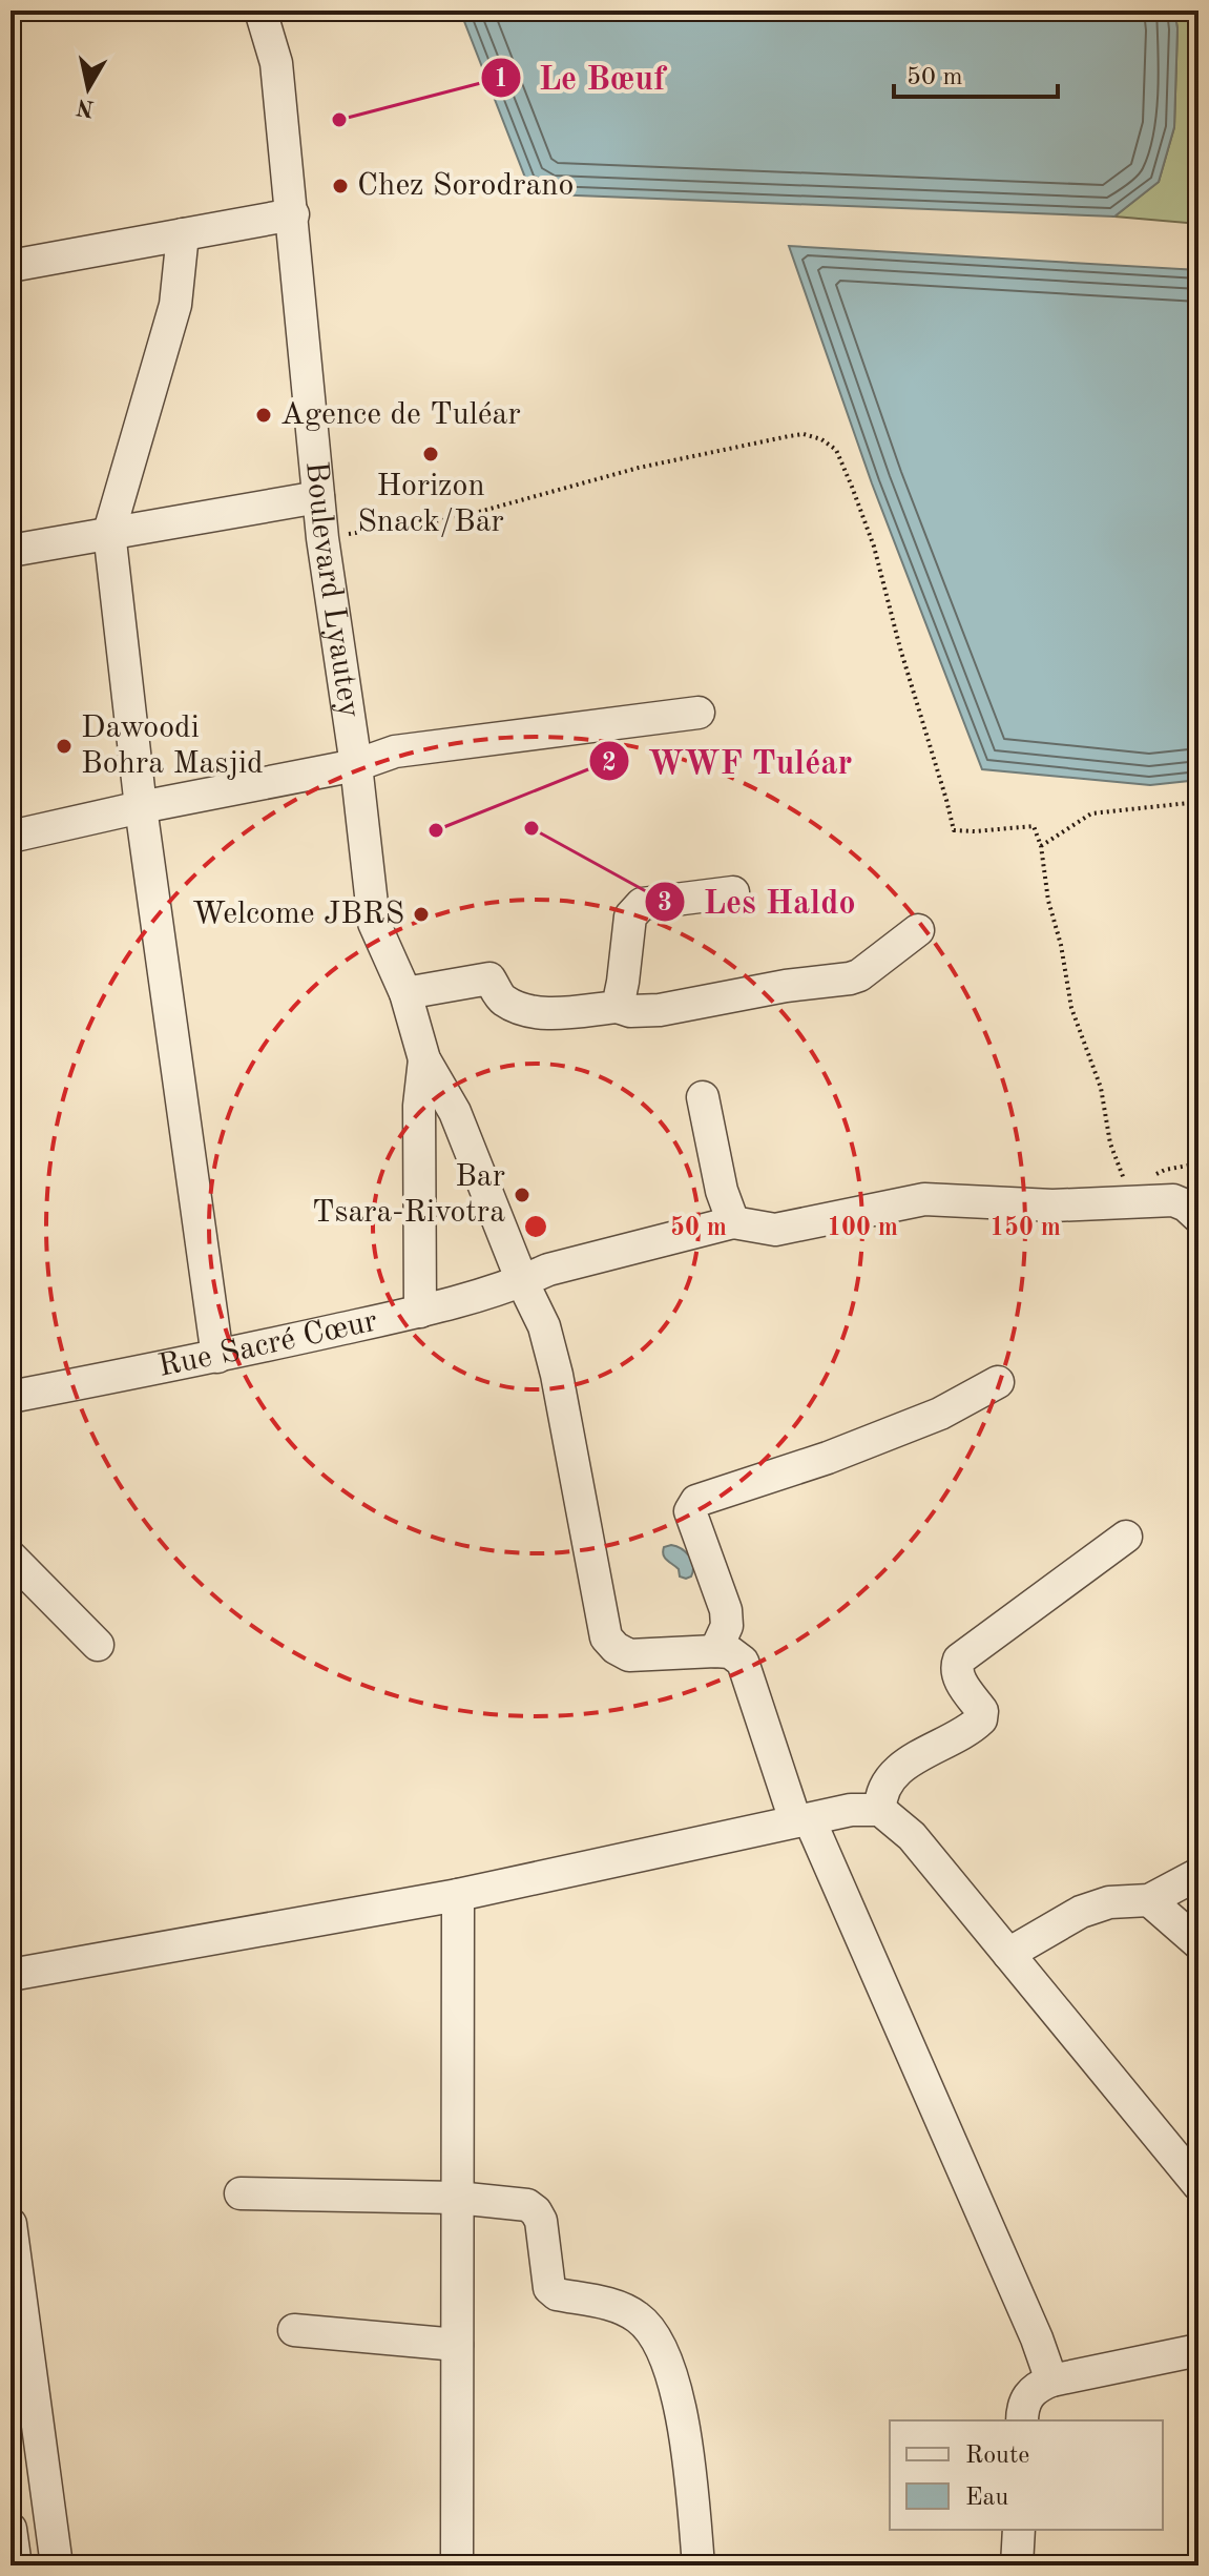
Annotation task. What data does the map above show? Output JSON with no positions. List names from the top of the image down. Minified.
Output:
{"streets":{"street":["Boulevard Lyautey","Rue Sacré Cœur"]},"crossings":[["Boulevard Lyautey","Rue Sacré Cœur"]],"places":["Le Bœuf","Chez Sorodrano","Agence de Tuléar","Horizon Snack/Bar","Dawoodi Bohra Masjid","Les Haldo","WWF Tuléar","Welcome JBRS","Bar Tsara-Rivotra"],"legend":["Route","Eau"],"scale_bar":"50 m","north":"bottom","rings":["50 m","100 m","150 m"]}
